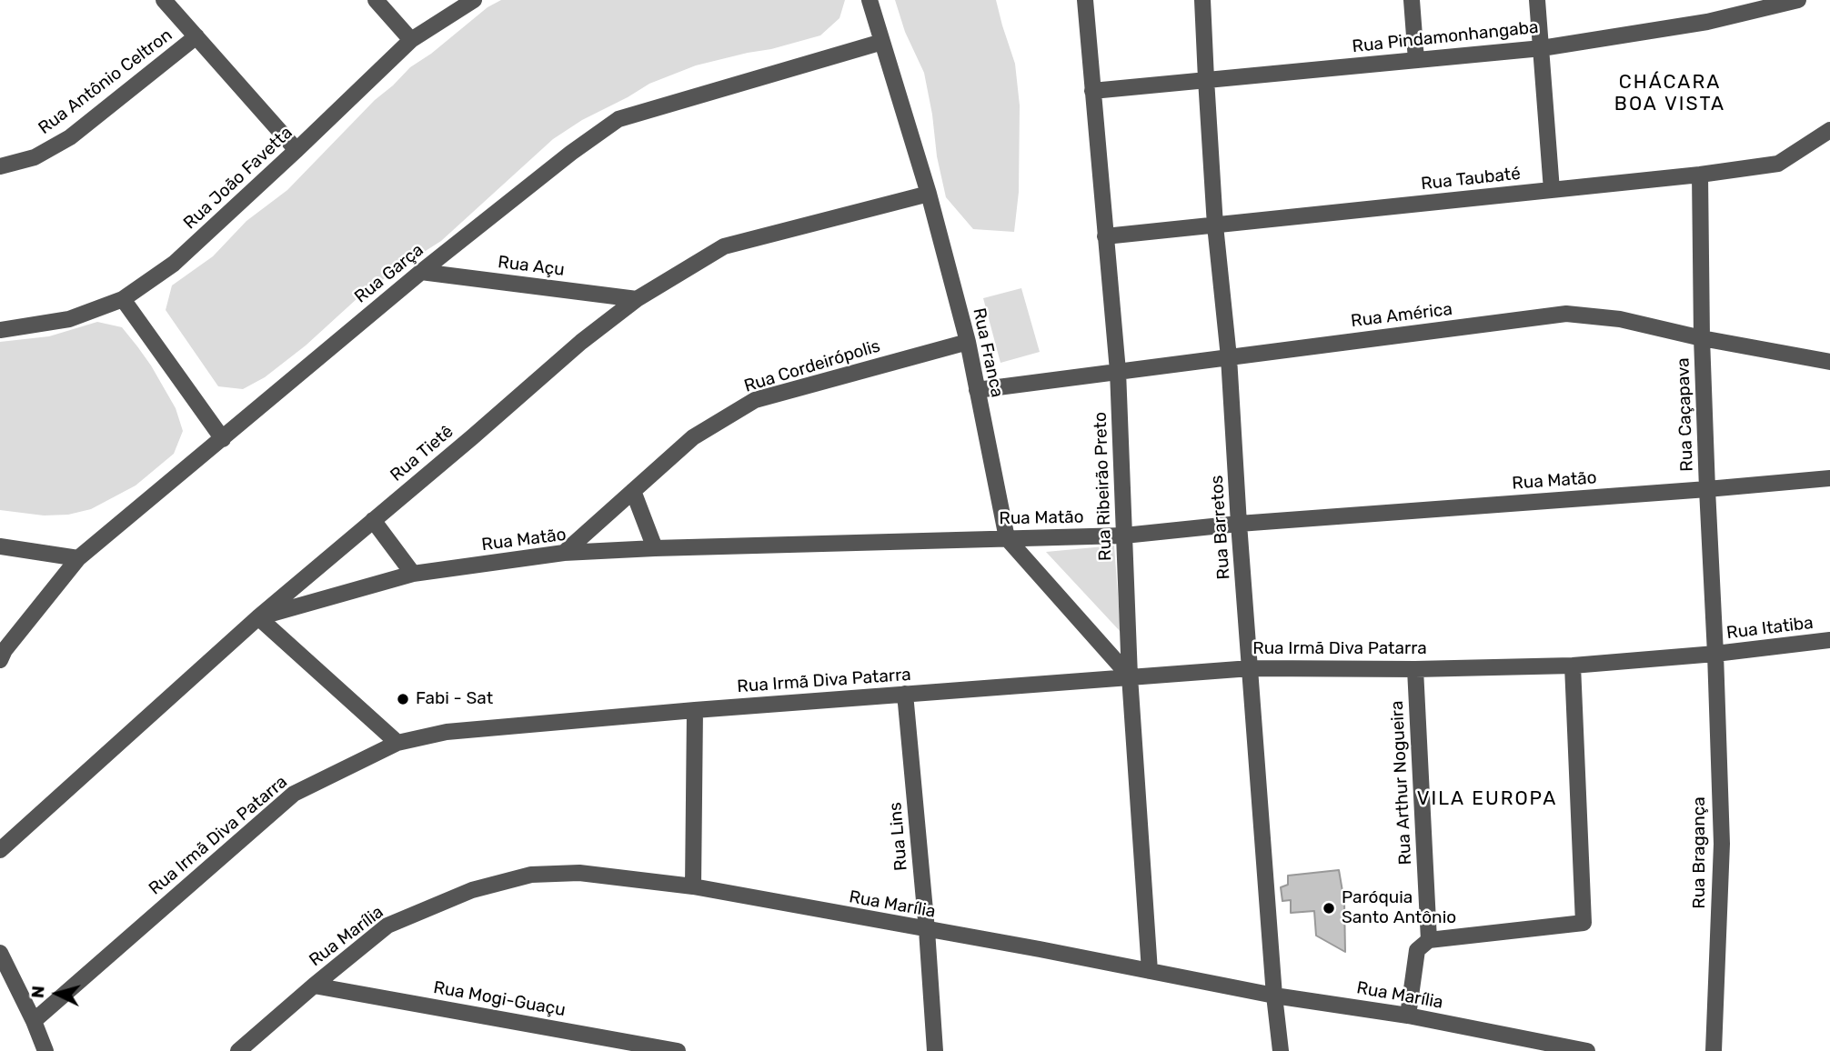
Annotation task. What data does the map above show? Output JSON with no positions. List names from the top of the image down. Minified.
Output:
{"streets":{"street":["Rua Pindamonhangaba","Rua Antônio Celtron","Rua João Favetta","Rua Taubaté","Rua Açu","Rua Garça","Rua América","Rua Franca","Rua Cordeirópolis","Rua Caçapava","Rua Tietê","Rua Matão","Rua Ribeirão Preto","Rua Barretos","Rua Itatiba","Rua Irmã Diva Patarra","Rua Arthur Nogueira","Rua Lins","Rua Bragança","Rua Marília","Rua Mogi-Guaçu"]},"crossings":[["Rua Pindamonhangaba","Rua Ribeirão Preto"],["Rua Pindamonhangaba","Rua Barretos"],["Rua Taubaté","Rua Caçapava"],["Rua Taubaté","Rua Ribeirão Preto"],["Rua Taubaté","Rua Barretos"],["Rua Açu","Rua Garça"],["Rua Açu","Rua Tietê"],["Rua Garça","Rua Franca"],["Rua América","Rua Franca"],["Rua América","Rua Caçapava"],["Rua América","Rua Ribeirão Preto"],["Rua América","Rua Barretos"],["Rua Franca","Rua Cordeirópolis"],["Rua Franca","Rua Tietê"],["Rua Franca","Rua Matão"],["Rua Cordeirópolis","Rua Matão"],["Rua Caçapava","Rua Matão"],["Rua Caçapava","Rua Itatiba"],["Rua Caçapava","Rua Irmã Diva Patarra"],["Rua Caçapava","Rua Bragança"],["Rua Tietê","Rua Matão"],["Rua Matão","Rua Ribeirão Preto"],["Rua Matão","Rua Barretos"],["Rua Ribeirão Preto","Rua Irmã Diva Patarra"],["Rua Ribeirão Preto","Rua Marília"],["Rua Barretos","Rua Irmã Diva Patarra"],["Rua Barretos","Rua Marília"],["Rua Itatiba","Rua Irmã Diva Patarra"],["Rua Itatiba","Rua Bragança"],["Rua Irmã Diva Patarra","Rua Arthur Nogueira"],["Rua Irmã Diva Patarra","Rua Lins"],["Rua Irmã Diva Patarra","Rua Bragança"],["Rua Lins","Rua Marília"],["Rua Marília","Rua Mogi-Guaçu"]],"districts":["CHÁCARA BOA VISTA","VILA EUROPA"],"places":["Fabi - Sat","Paróquia Santo Antônio"],"north":"left"}
